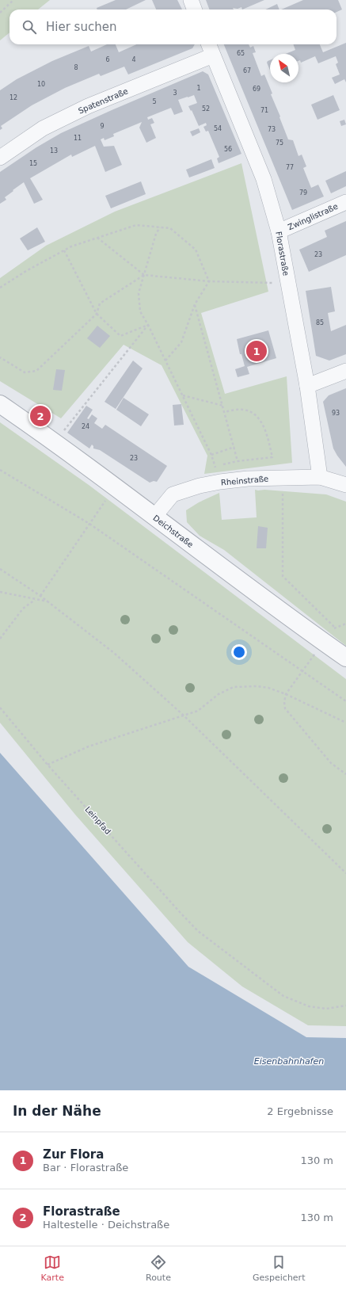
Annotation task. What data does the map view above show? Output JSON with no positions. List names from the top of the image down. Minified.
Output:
{"streets":{"street":["Spatenstraße","Zwinglistraße","Florastraße","Rheinstraße","Deichstraße"],"path":["Leinpfad"]},"crossings":[["Spatenstraße","Florastraße"],["Zwinglistraße","Florastraße"],["Florastraße","Rheinstraße"],["Rheinstraße","Deichstraße"]],"water":["Eisenbahnhafen"],"house_numbers":["65","6","4","8","67","10","1","69","3","12","5","52","71","9","54","73","11","75","56","13","15","77","79","23","85","93","24","23"],"north":"top left","page":{"search":"Hier suchen","pins":["1","2"],"heading":["In der Nähe","2 Ergebnisse"],"list":[{"mark":"1","name":"Zur Flora","note":"Bar · Florastraße","value":"130 m"},{"mark":"2","name":"Florastraße","note":"Haltestelle · Deichstraße","value":"130 m"}],"nav":["Karte","Route","Gespeichert"]}}
